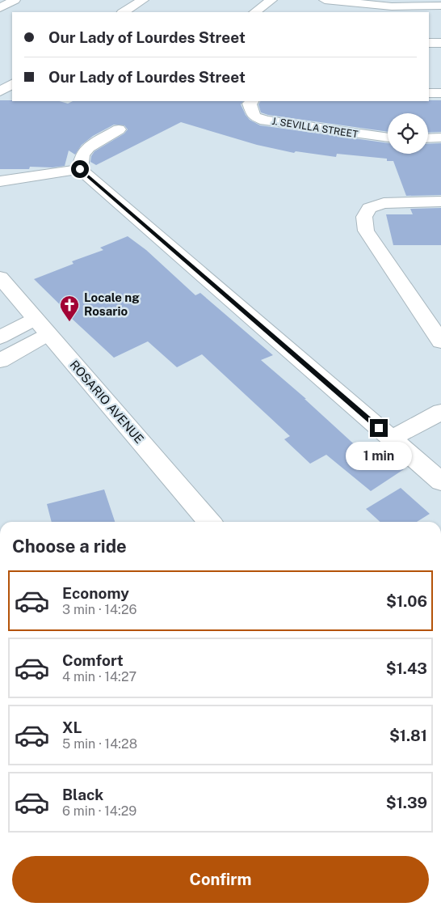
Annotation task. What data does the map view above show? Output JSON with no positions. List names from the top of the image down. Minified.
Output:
{"streets":{"street":["J. SEVILLA STREET","ROSARIO AVENUE"]},"places":{"church":["Locale ng Rosario"]},"page":{"banner":["Our Lady of Lourdes Street","Our Lady of Lourdes Street"],"bubble":"1 min","heading":"Choose a ride","list":[{"name":"Economy","note":"3 min · 14:26","value":"$1.06"},{"name":"Comfort","note":"4 min · 14:27","value":"$1.43"},{"name":"XL","note":"5 min · 14:28","value":"$1.81"},{"name":"Black","note":"6 min · 14:29","value":"$1.39"}],"buttons":"Confirm"}}
